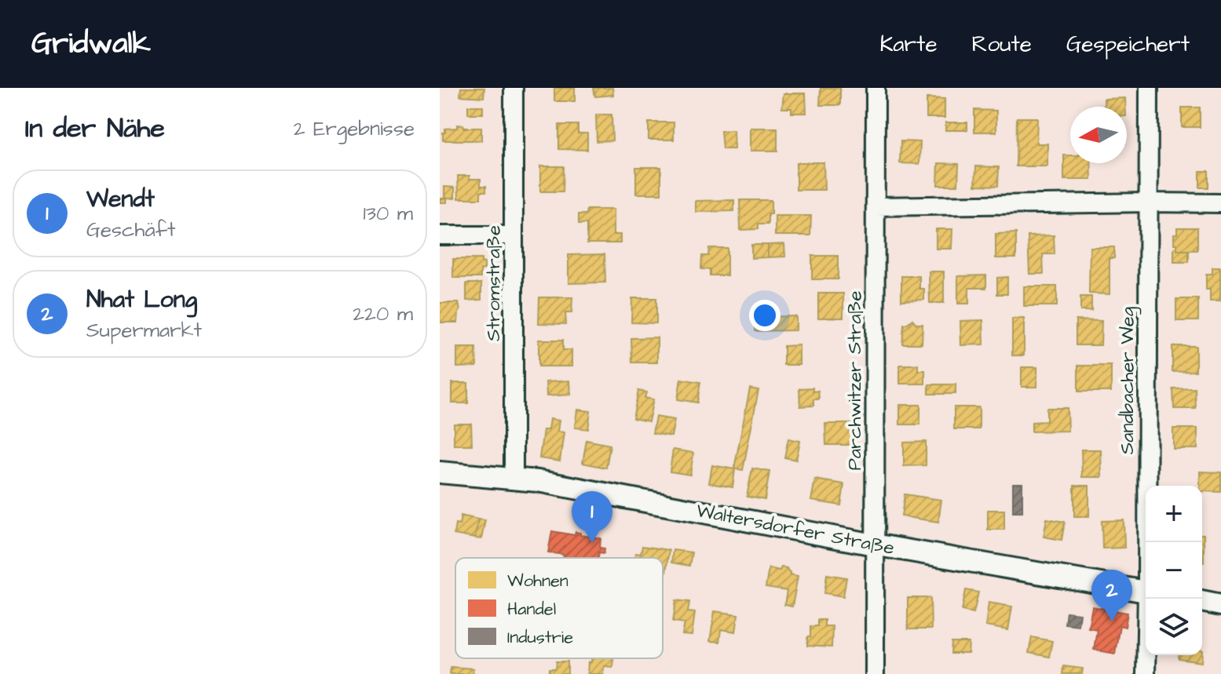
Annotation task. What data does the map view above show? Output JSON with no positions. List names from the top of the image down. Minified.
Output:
{"streets":{"street":["Stromstraße","Parchwitzer Straße","Sandbacher Weg","Waltersdorfer Straße"]},"crossings":[["Stromstraße","Waltersdorfer Straße"],["Parchwitzer Straße","Waltersdorfer Straße"]],"legend":["Wohnen","Handel","Industrie"],"north":"left","page":{"header":"Gridwalk","nav":["Karte","Route","Gespeichert"],"heading":["In der Nähe","2 Ergebnisse"],"list":[{"mark":"1","name":"Wendt","note":"Geschäft","value":"130 m"},{"mark":"2","name":"Nhat Long","note":"Supermarkt","value":"220 m"}],"map_buttons":["+","−"],"pins":["1","2"]}}
